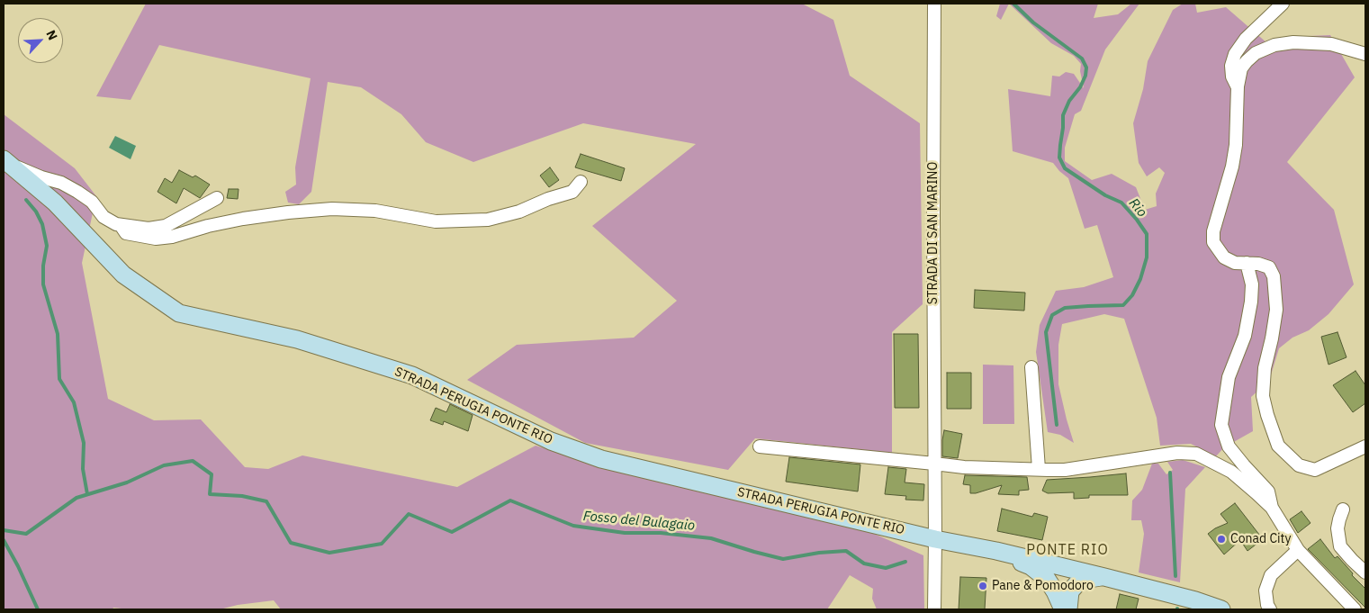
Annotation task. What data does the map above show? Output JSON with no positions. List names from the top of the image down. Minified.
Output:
{"streets":{"main road":["STRADA PERUGIA PONTE RIO"],"street":["STRADA DI SAN MARINO"]},"crossings":[["STRADA DI SAN MARINO","STRADA PERUGIA PONTE RIO"]],"districts":["PONTE RIO"],"water":["Rio","Fosso del Bulagaio"],"places":["Conad City","Pane & Pomodoro"],"north":"top right"}
